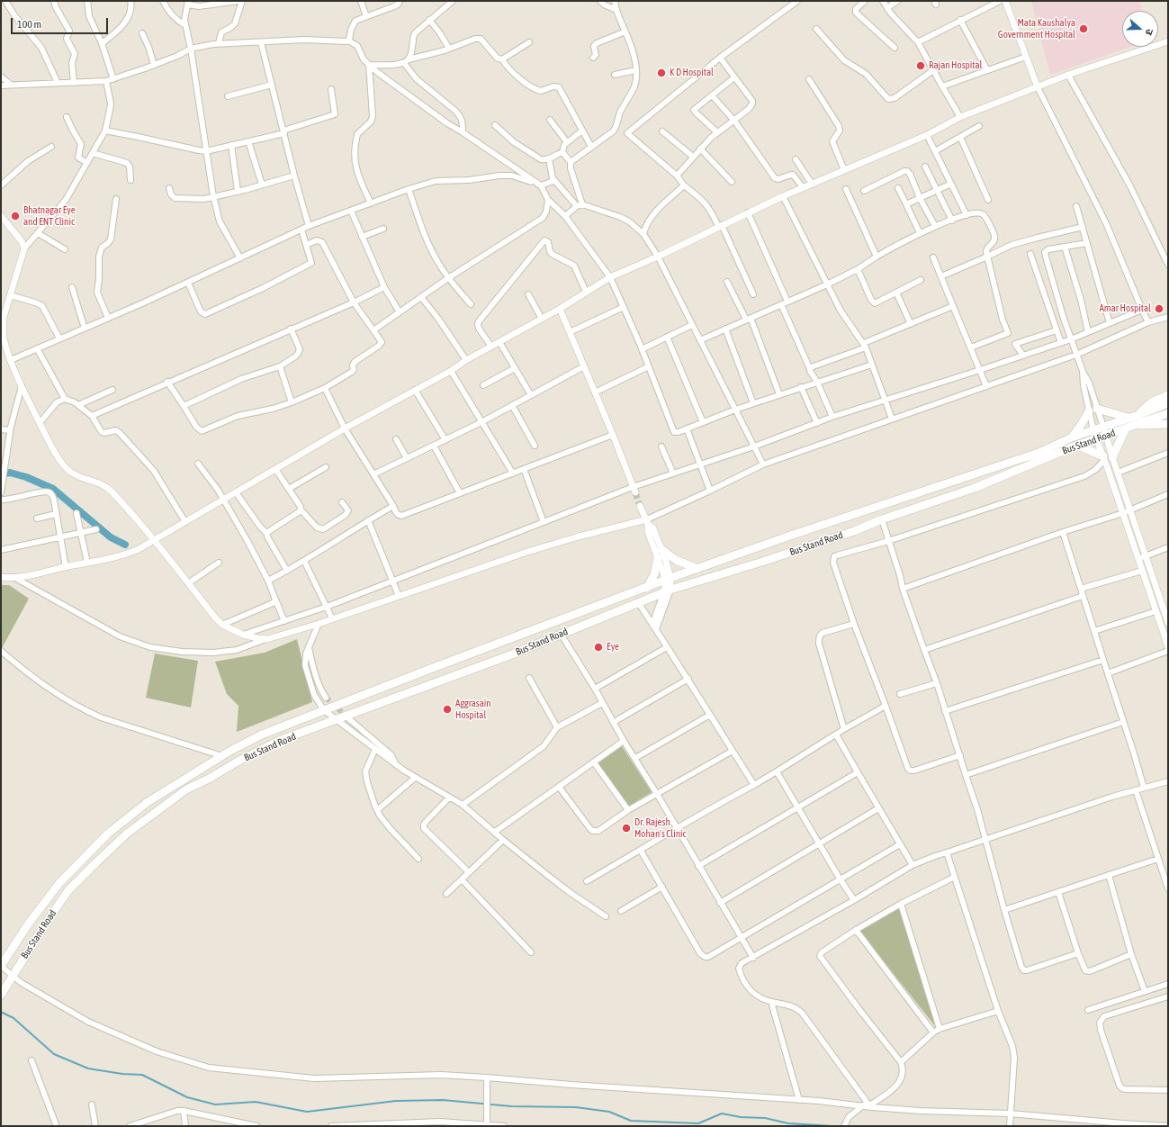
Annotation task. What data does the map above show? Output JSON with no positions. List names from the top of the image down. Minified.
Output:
{"streets":{"main road":["Bus Stand Road"]},"places":["Mata Kaushalya Government Hospital","Rajan Hospital","K D Hospital","Bhatnagar Eye and ENT Clinic","Amar Hospital","Eye","Aggrasain Hospital","Dr. Rajesh Mohan's Clinic"],"scale_bar":"100 m","north":"right"}
